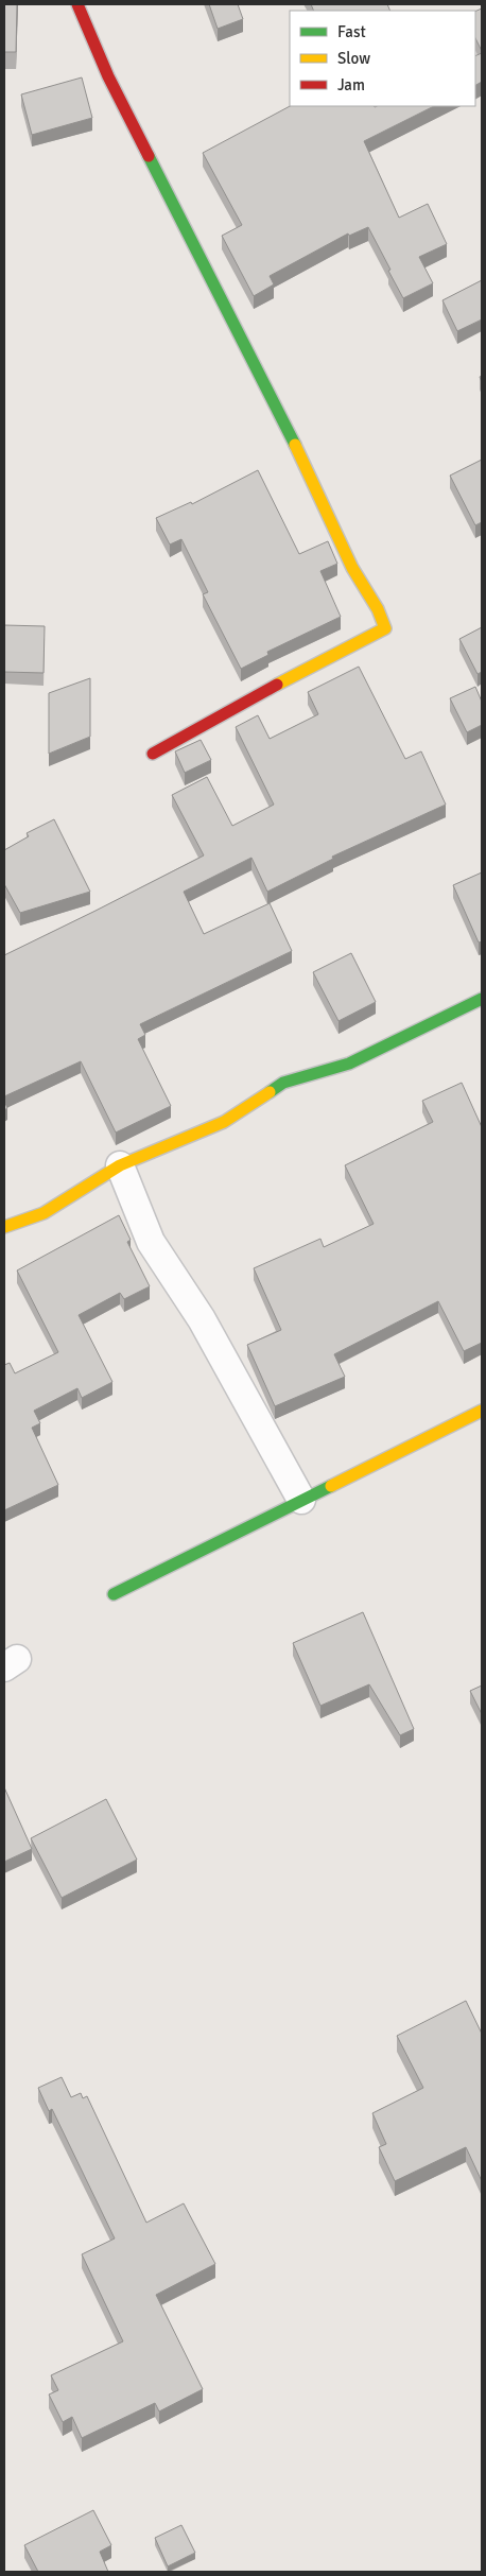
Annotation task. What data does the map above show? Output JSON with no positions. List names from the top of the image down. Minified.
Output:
{"legend":["Fast","Slow","Jam"]}
